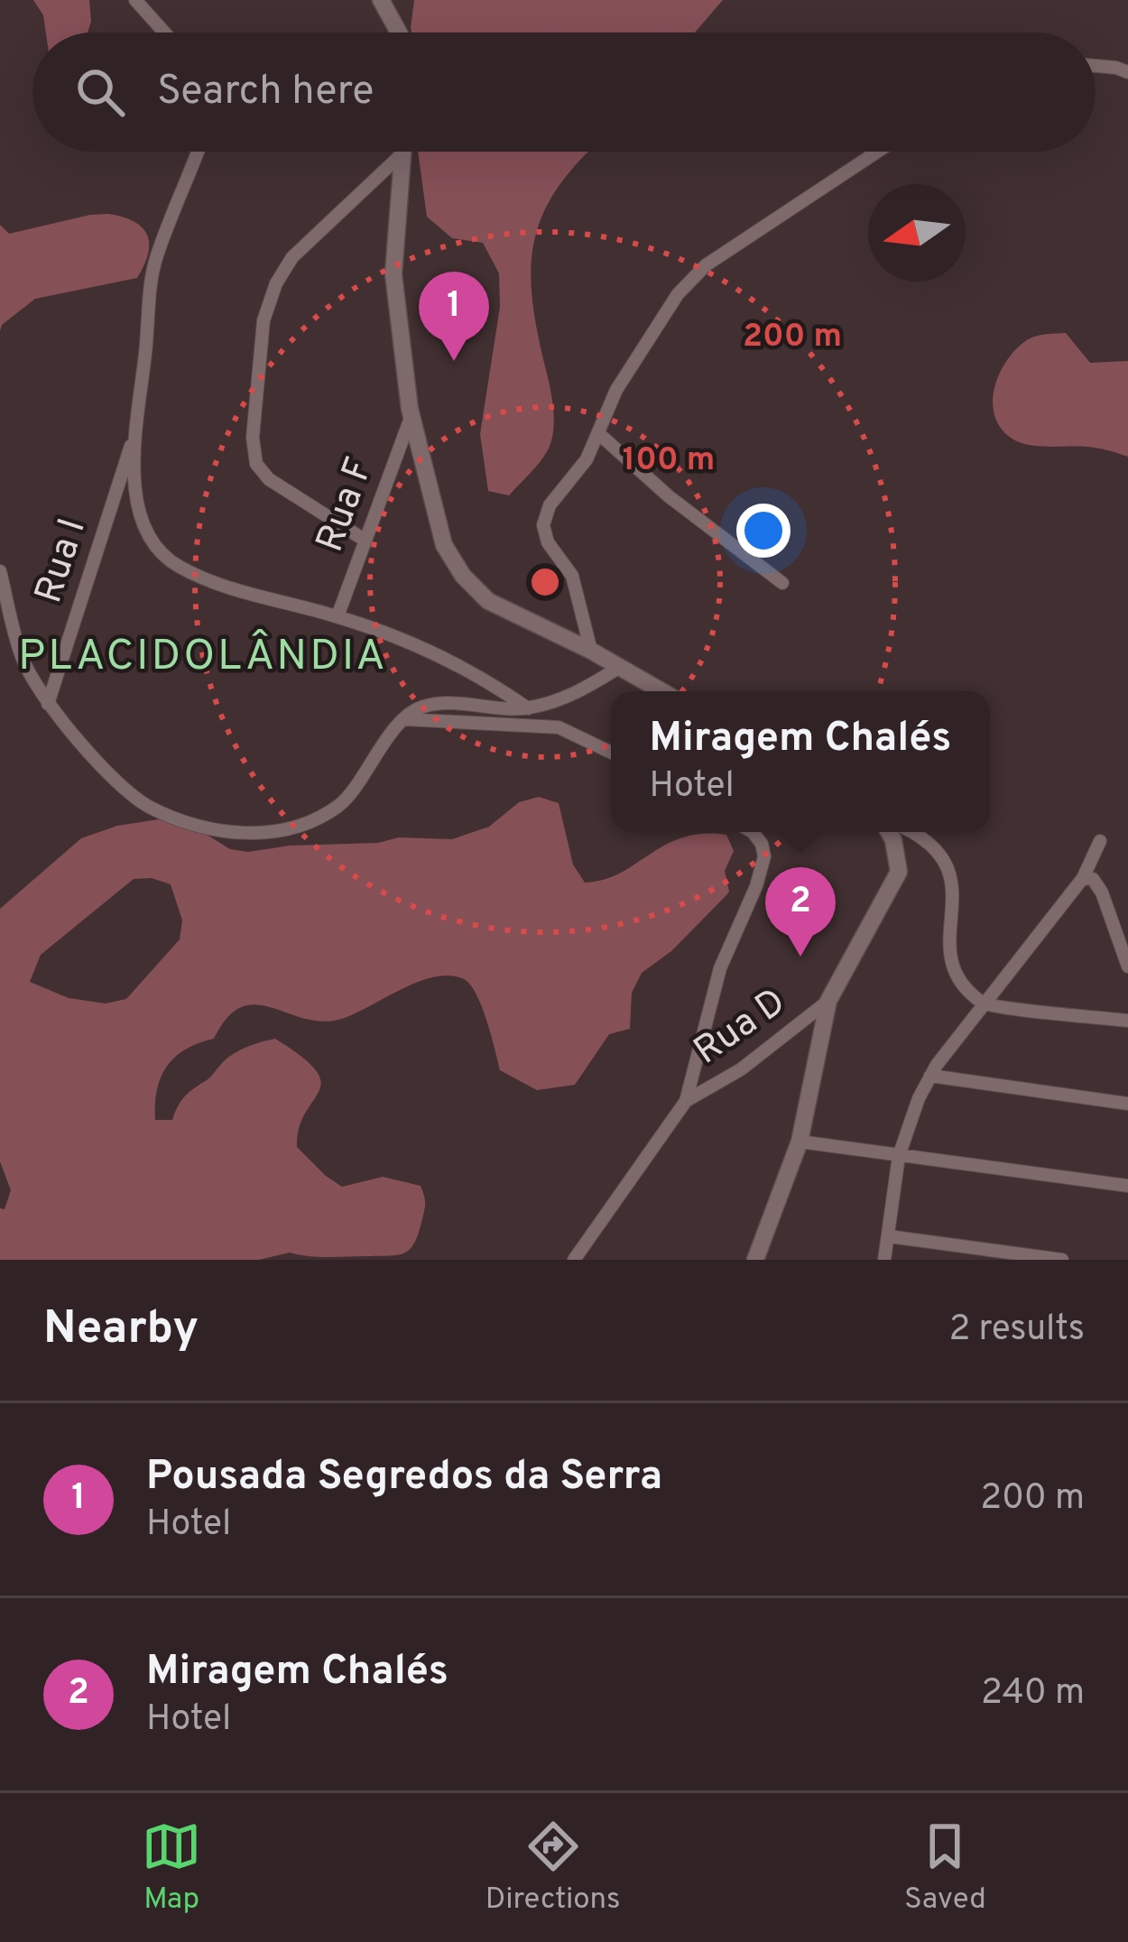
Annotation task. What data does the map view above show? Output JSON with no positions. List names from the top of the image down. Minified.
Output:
{"streets":{"street":["Rua F","Rua I","Rua D"]},"districts":["PLACIDOLÂNDIA"],"north":"left","page":{"search":"Search here","pins":["1","2"],"popup":["Miragem Chalés","Hotel"],"heading":["Nearby","2 results"],"list":[{"mark":"1","name":"Pousada Segredos da Serra","note":"Hotel","value":"200 m"},{"mark":"2","name":"Miragem Chalés","note":"Hotel","value":"240 m"}],"nav":["Map","Directions","Saved"]},"rings":["200 m","100 m"]}
